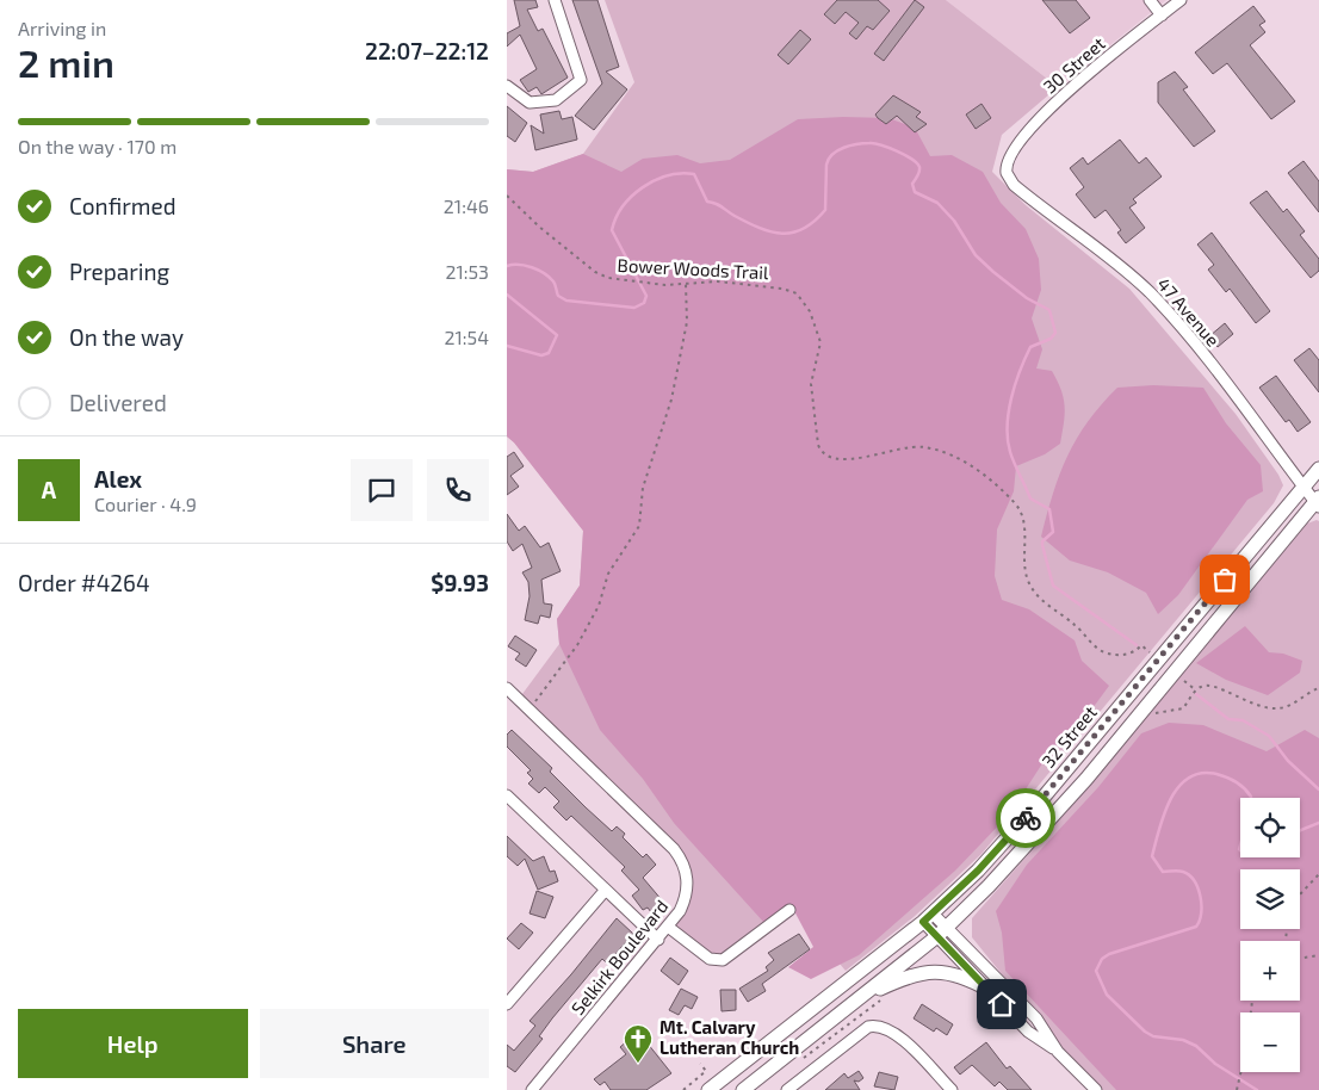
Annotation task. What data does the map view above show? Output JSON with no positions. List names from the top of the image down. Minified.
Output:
{"streets":{"main road":["32 Street"],"street":["30 Street","47 Avenue","Selkirk Boulevard"],"path":["Bower Woods Trail"]},"crossings":[["30 Street","47 Avenue"],["47 Avenue","32 Street"]],"places":{"church":["Mt. Calvary Lutheran Church"]},"page":{"heading":["2 min","Arriving in","22:07–22:12"],"panel":["Alex","Courier · 4.9","Order #4264","$9.93"],"bar":"On the way · 170 m","list":[["Confirmed","21:46"],["Preparing","21:53"],["On the way","21:54"],"Delivered"],"round":"A","map_buttons":["+","−"],"buttons":["Help","Share"]}}
